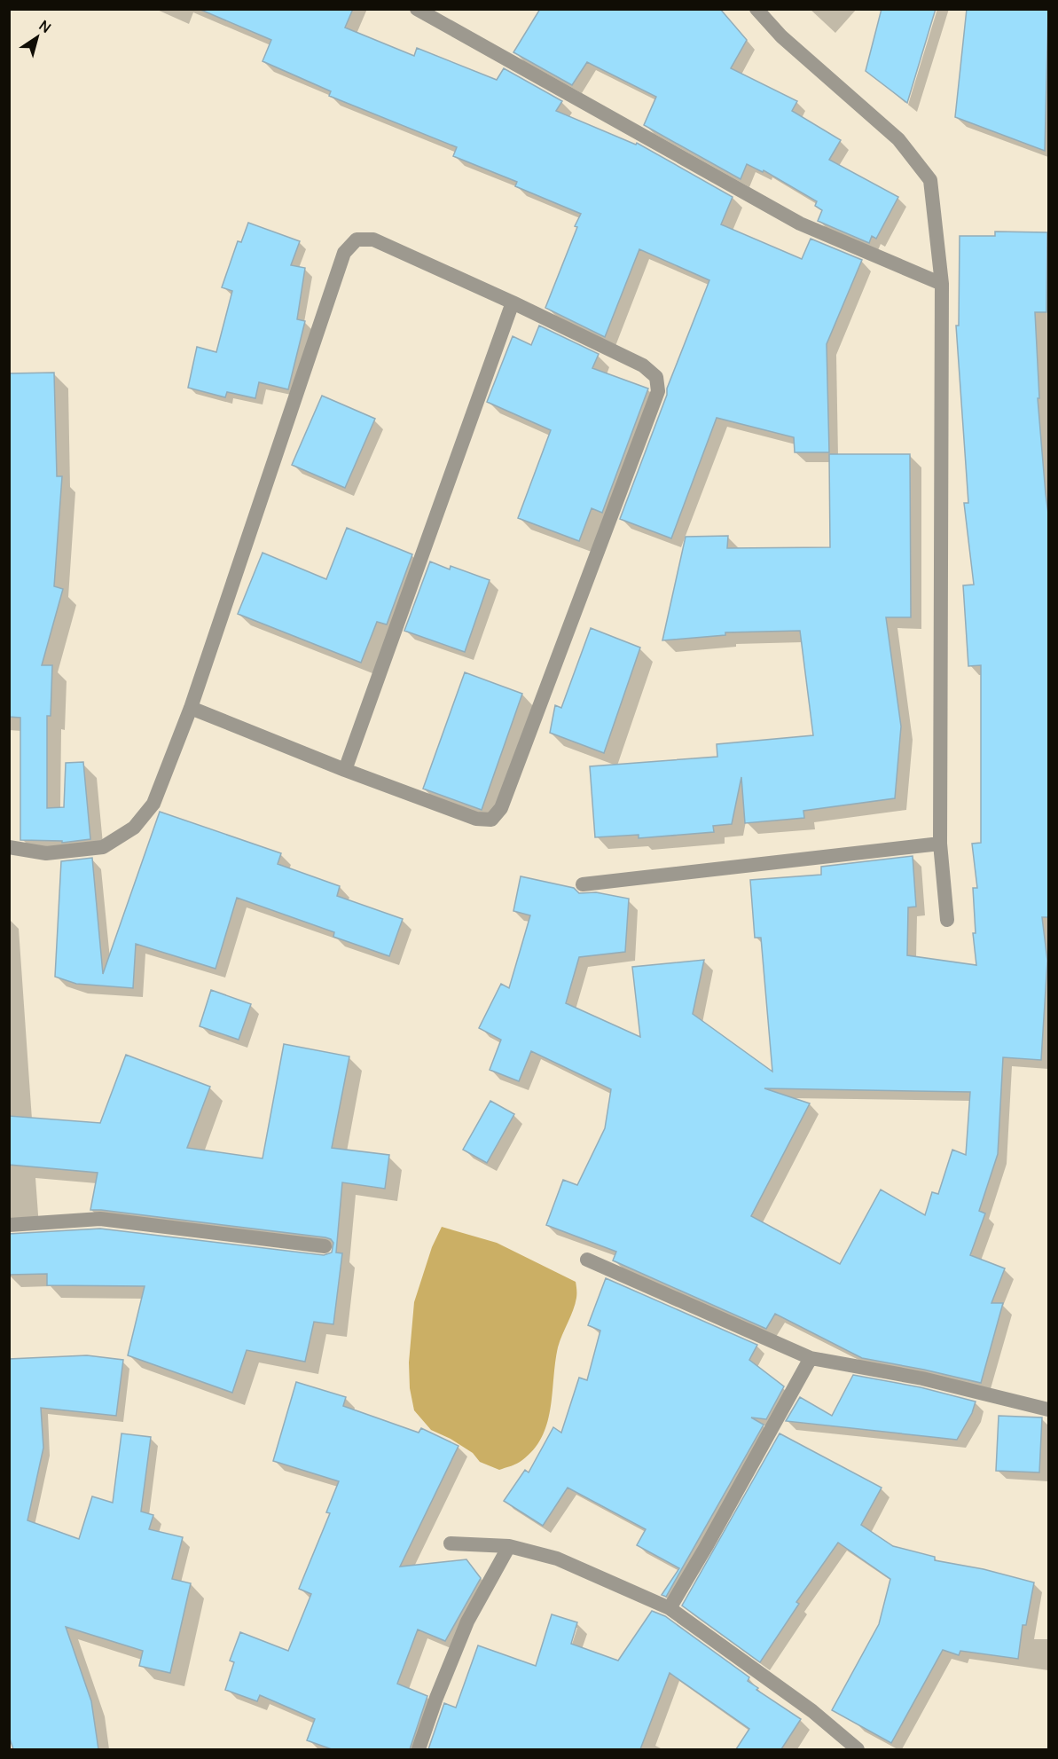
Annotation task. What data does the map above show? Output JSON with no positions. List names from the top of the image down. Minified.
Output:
{"north":"top right"}
